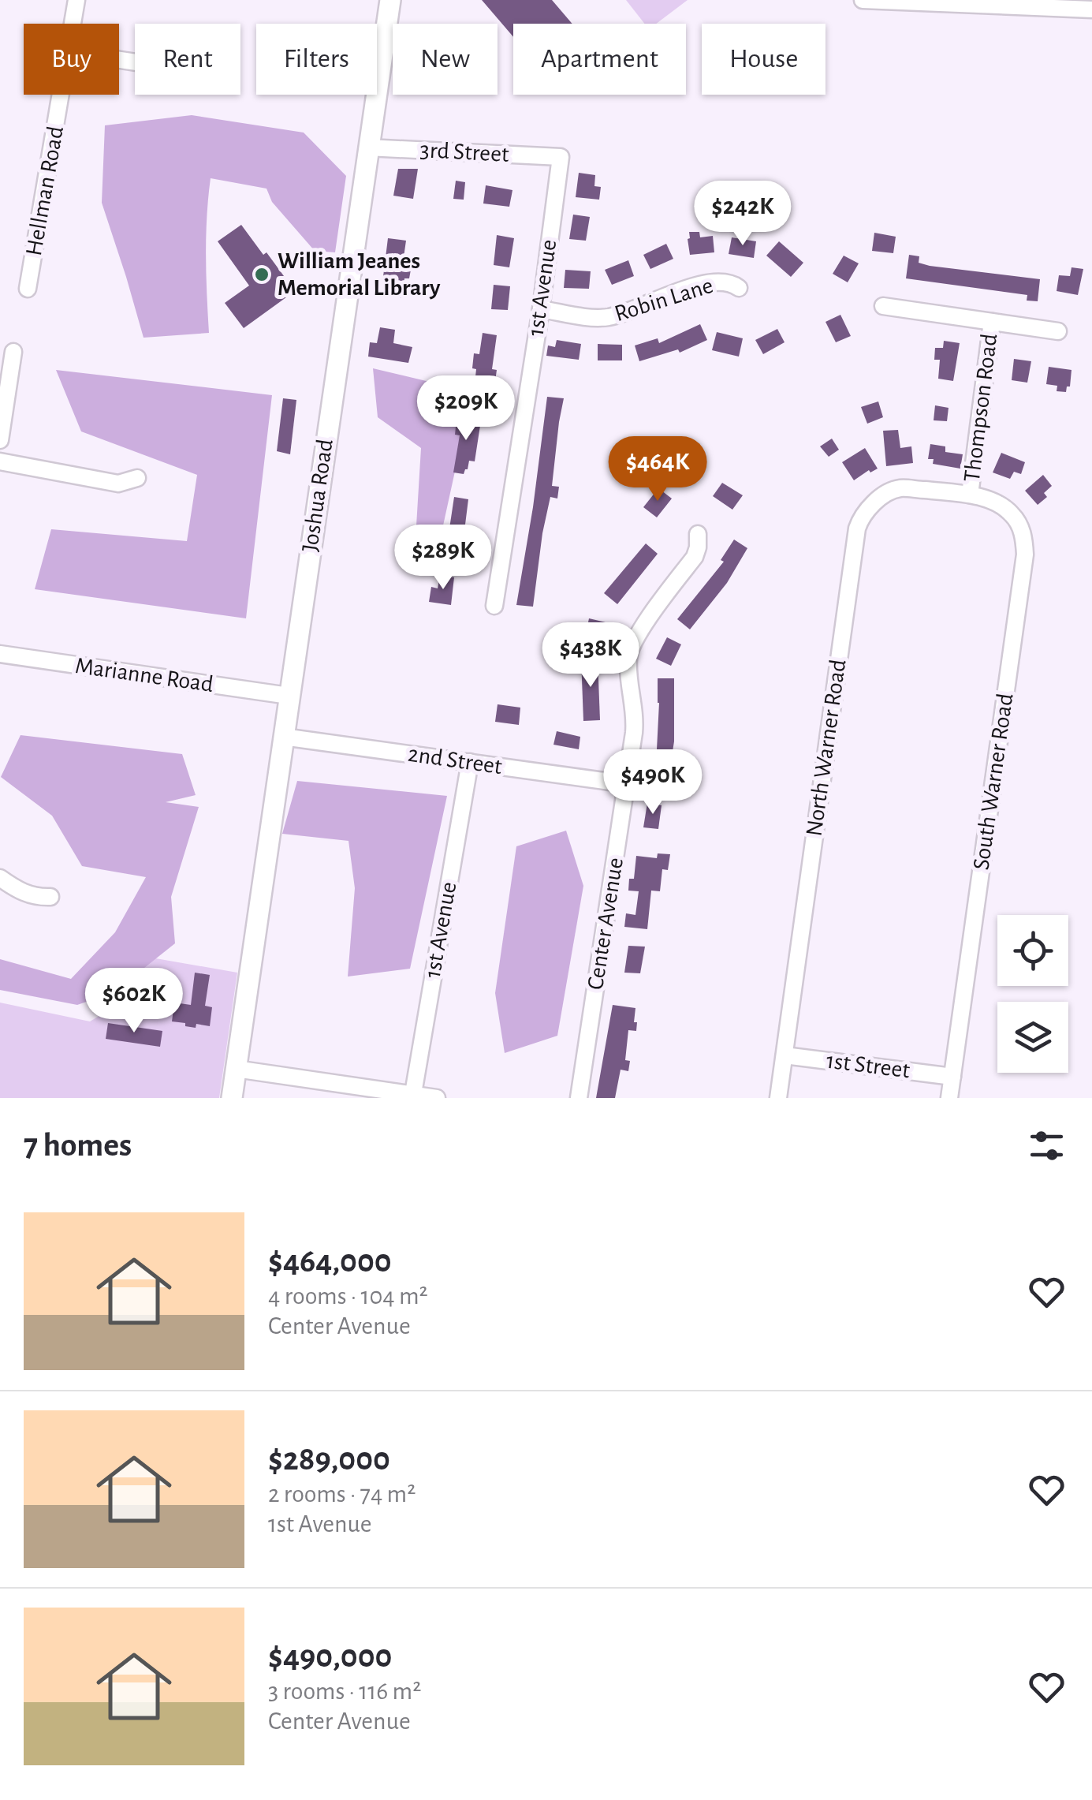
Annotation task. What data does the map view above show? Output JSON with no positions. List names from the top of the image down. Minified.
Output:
{"streets":{"main road":["Joshua Road"],"street":["3rd Street","Hellman Road","1st Avenue","Robin Lane","Thompson Road","Marianne Road","North Warner Road","2nd Street","South Warner Road","Center Avenue","1st Street"]},"crossings":[["3rd Street","1st Avenue"],["3rd Street","Joshua Road"],["1st Avenue","Robin Lane"],["1st Avenue","2nd Street"],["Thompson Road","North Warner Road"],["Thompson Road","South Warner Road"],["Joshua Road","Marianne Road"],["Joshua Road","2nd Street"],["North Warner Road","South Warner Road"],["North Warner Road","1st Street"],["2nd Street","Center Avenue"],["South Warner Road","1st Street"]],"places":["William Jeanes Memorial Library"],"page":{"chip":["Buy","Rent","Filters","New","Apartment","House"],"price":["$242K","$209K","$464K","$289K","$438K","$490K","$602K"],"heading":"7 homes","list":[{"name":"$464,000","note":"4 rooms · 104 m² · Center Avenue"},{"name":"$289,000","note":"2 rooms · 74 m² · 1st Avenue"},{"name":"$490,000","note":"3 rooms · 116 m² · Center Avenue"}]}}
